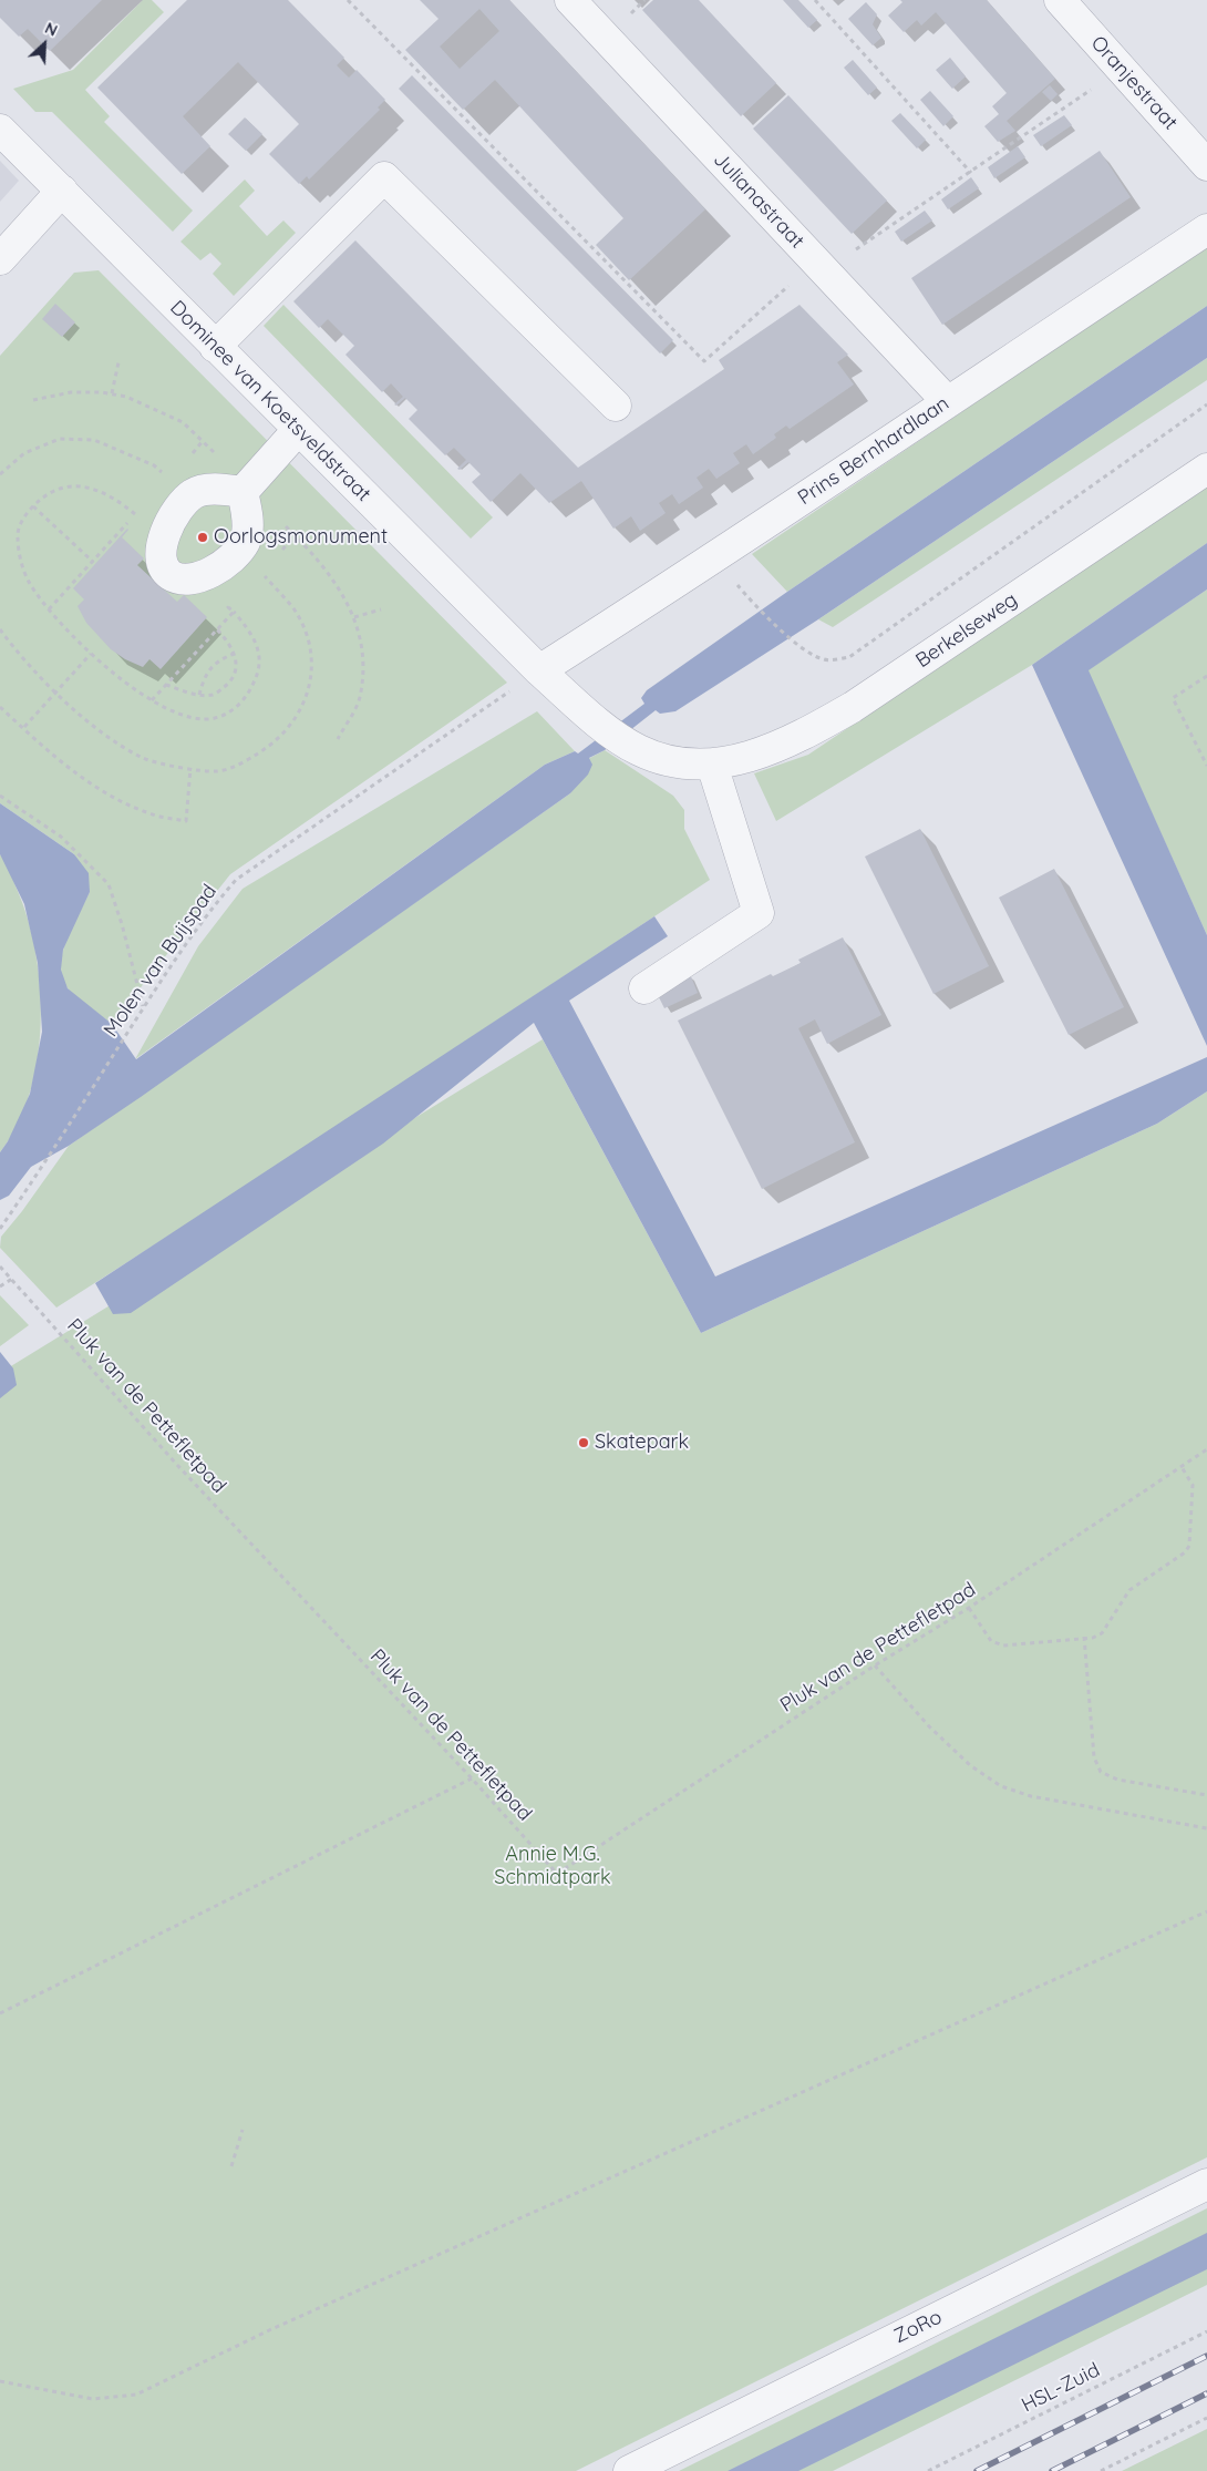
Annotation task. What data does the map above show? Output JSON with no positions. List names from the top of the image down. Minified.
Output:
{"streets":{"street":["Oranjestraat","Julianastraat","Dominee van Koetsveldstraat","Prins Bernhardlaan","Berkelseweg","ZoRo"],"path":["Molen van Buijspad","Pluk van de Pettefletpad","HSL-Zuid"]},"crossings":[["Julianastraat","Prins Bernhardlaan"],["Dominee van Koetsveldstraat","Prins Bernhardlaan"],["Dominee van Koetsveldstraat","Berkelseweg"],["Dominee van Koetsveldstraat","Molen van Buijspad"],["Prins Bernhardlaan","Molen van Buijspad"]],"parks":["Annie M.G. Schmidtpark"],"places":["Oorlogsmonument","Skatepark"],"north":"top right"}
